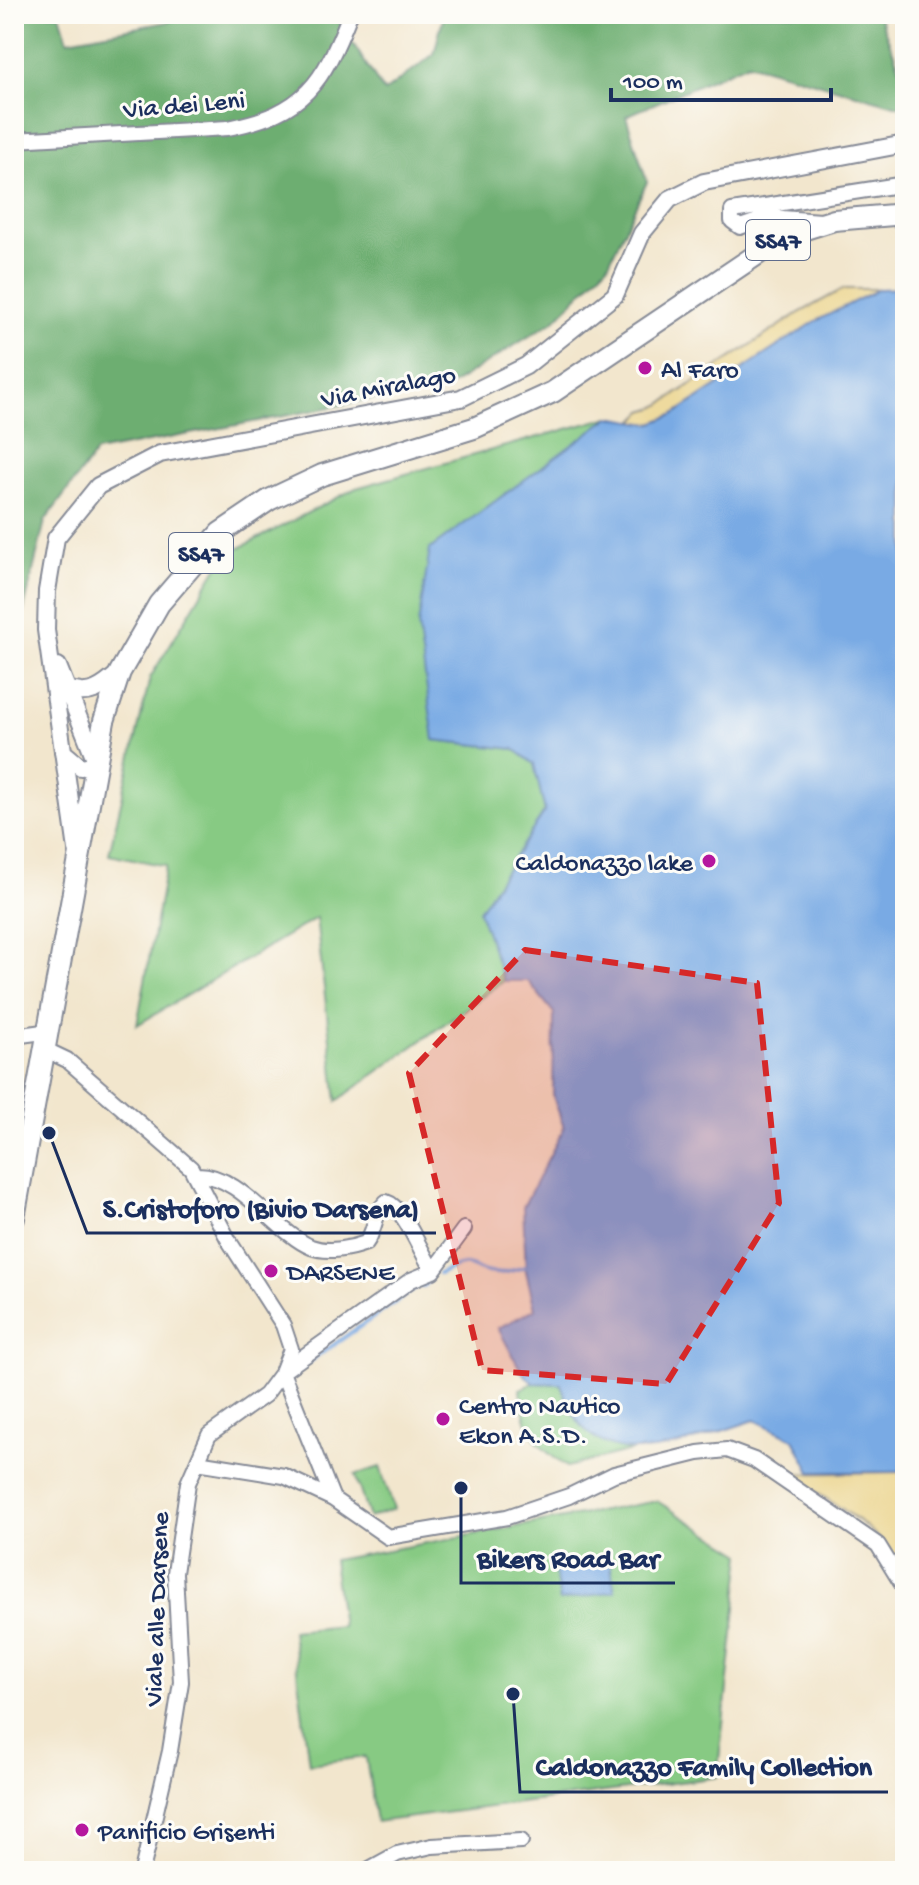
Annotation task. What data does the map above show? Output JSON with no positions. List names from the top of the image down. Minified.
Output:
{"streets":{"main road":["SS47"],"street":["Via dei Leni","Via Miralago","Viale alle Darsene"]},"places":["Al Faro","Caldonazzo lake","S.Cristoforo (Bivio Darsena)","DARSENE","Centro Nautico Ekon A.S.D.","Bikers Road Bar","Caldonazzo Family Collection","Panificio Grisenti"],"scale_bar":"100 m"}
